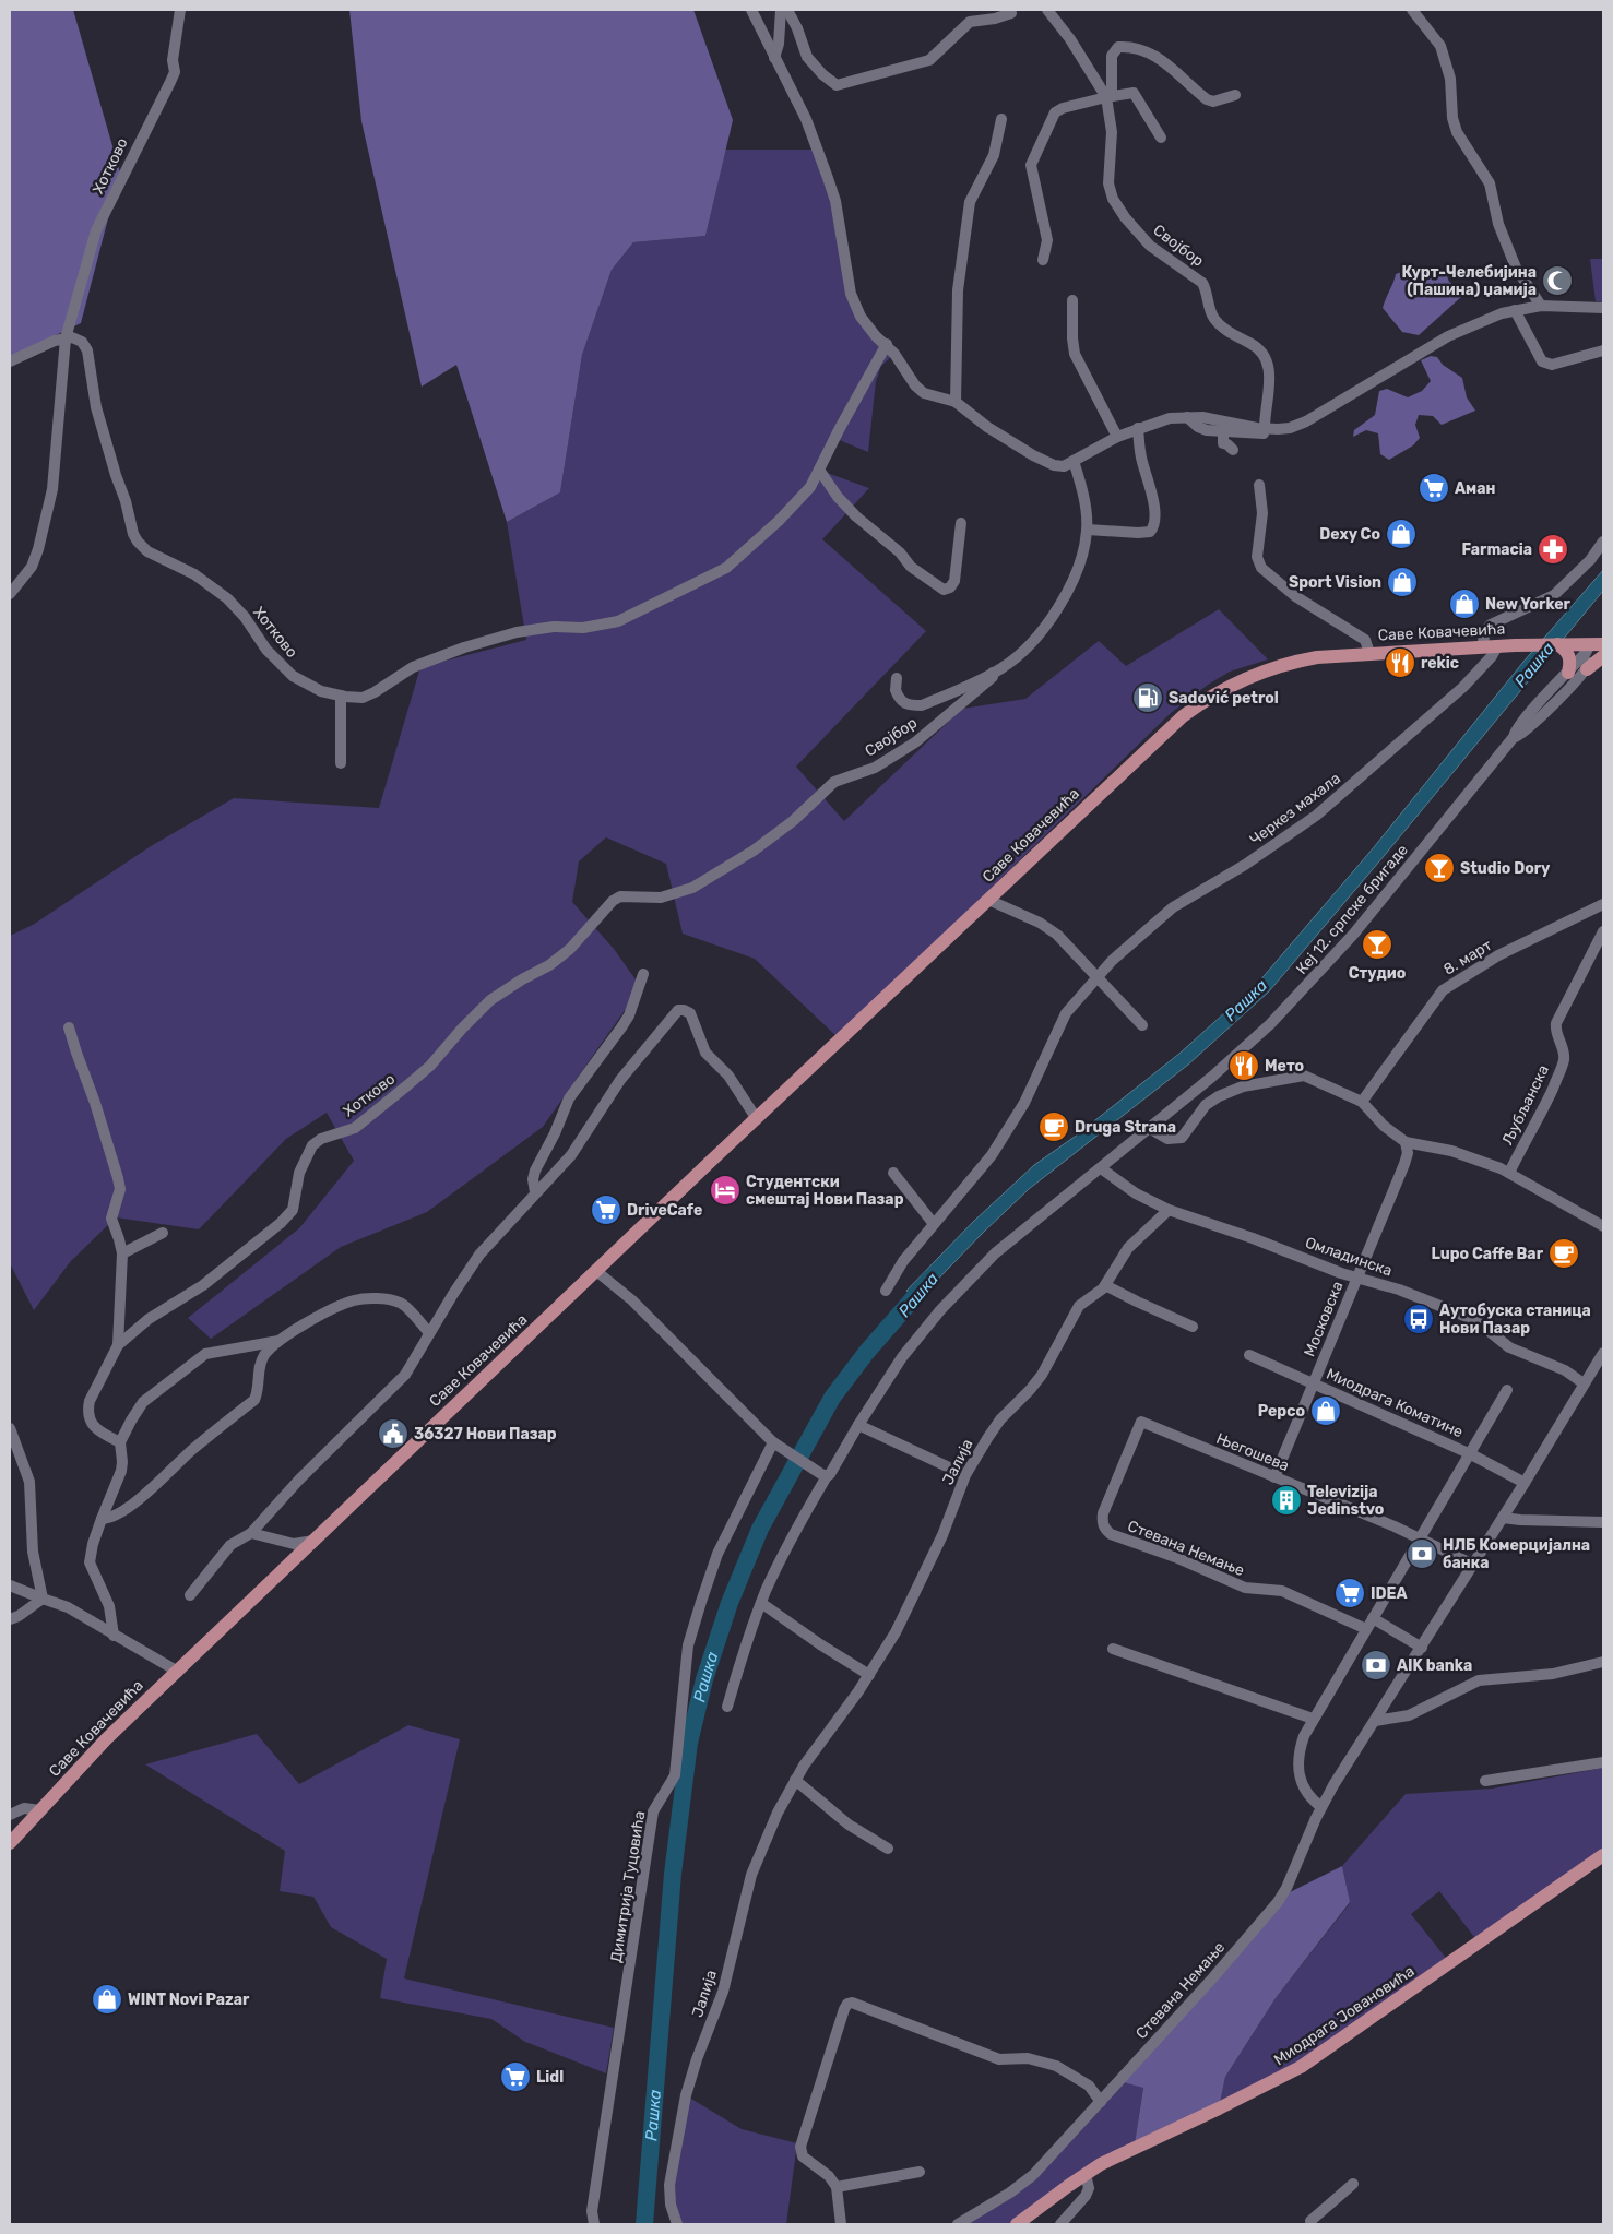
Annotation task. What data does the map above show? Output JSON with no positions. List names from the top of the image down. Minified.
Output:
{"streets":{"main road":["Саве Ковачевића","Миодрага Јовановића"],"street":["Хотково","Својбор","Черкез махала","Кеј 12. српске бригаде","8. март","Љубљанска","Омладинска","Московска","Миодрага Коматине","Његошева","Јалија","Стевана Немање","Димитрија Туцовића"]},"crossings":[["Хотково","Својбор"],["Саве Ковачевића","Черкез махала"],["Саве Ковачевића","Кеј 12. српске бригаде"],["Кеј 12. српске бригаде","Омладинска"],["Омладинска","Московска"],["Омладинска","Јалија"],["Омладинска","Стевана Немање"],["Московска","Миодрага Коматине"],["Московска","Његошева"],["Миодрага Коматине","Стевана Немање"],["Његошева","Стевана Немање"]],"water":["Рашка"],"places":{"mosque":["Курт-Челебијина (Пашина) џамија"],"supermarket":["Аман","DriveCafe","IDEA","Lidl"],"shop":["Dexy Co","Sport Vision","New Yorker","Pepco","WINT Novi Pazar"],"pharmacy":["Farmacia"],"restaurant":["rekic","Мето"],"fuel station":["Sadović petrol"],"bar":["Studio Dory","Студио"],"cafe":["Druga Strana","Lupo Caffe Bar"],"hotel":["Студентски смештај Нови Пазар"],"bus stop":["Аутобуска станица Нови Пазар"],"public building":["36327 Нови Пазар"],"building":["Televizija Jedinstvo"],"bank":["НЛБ Комерцијална банка","AIK banka"]}}
